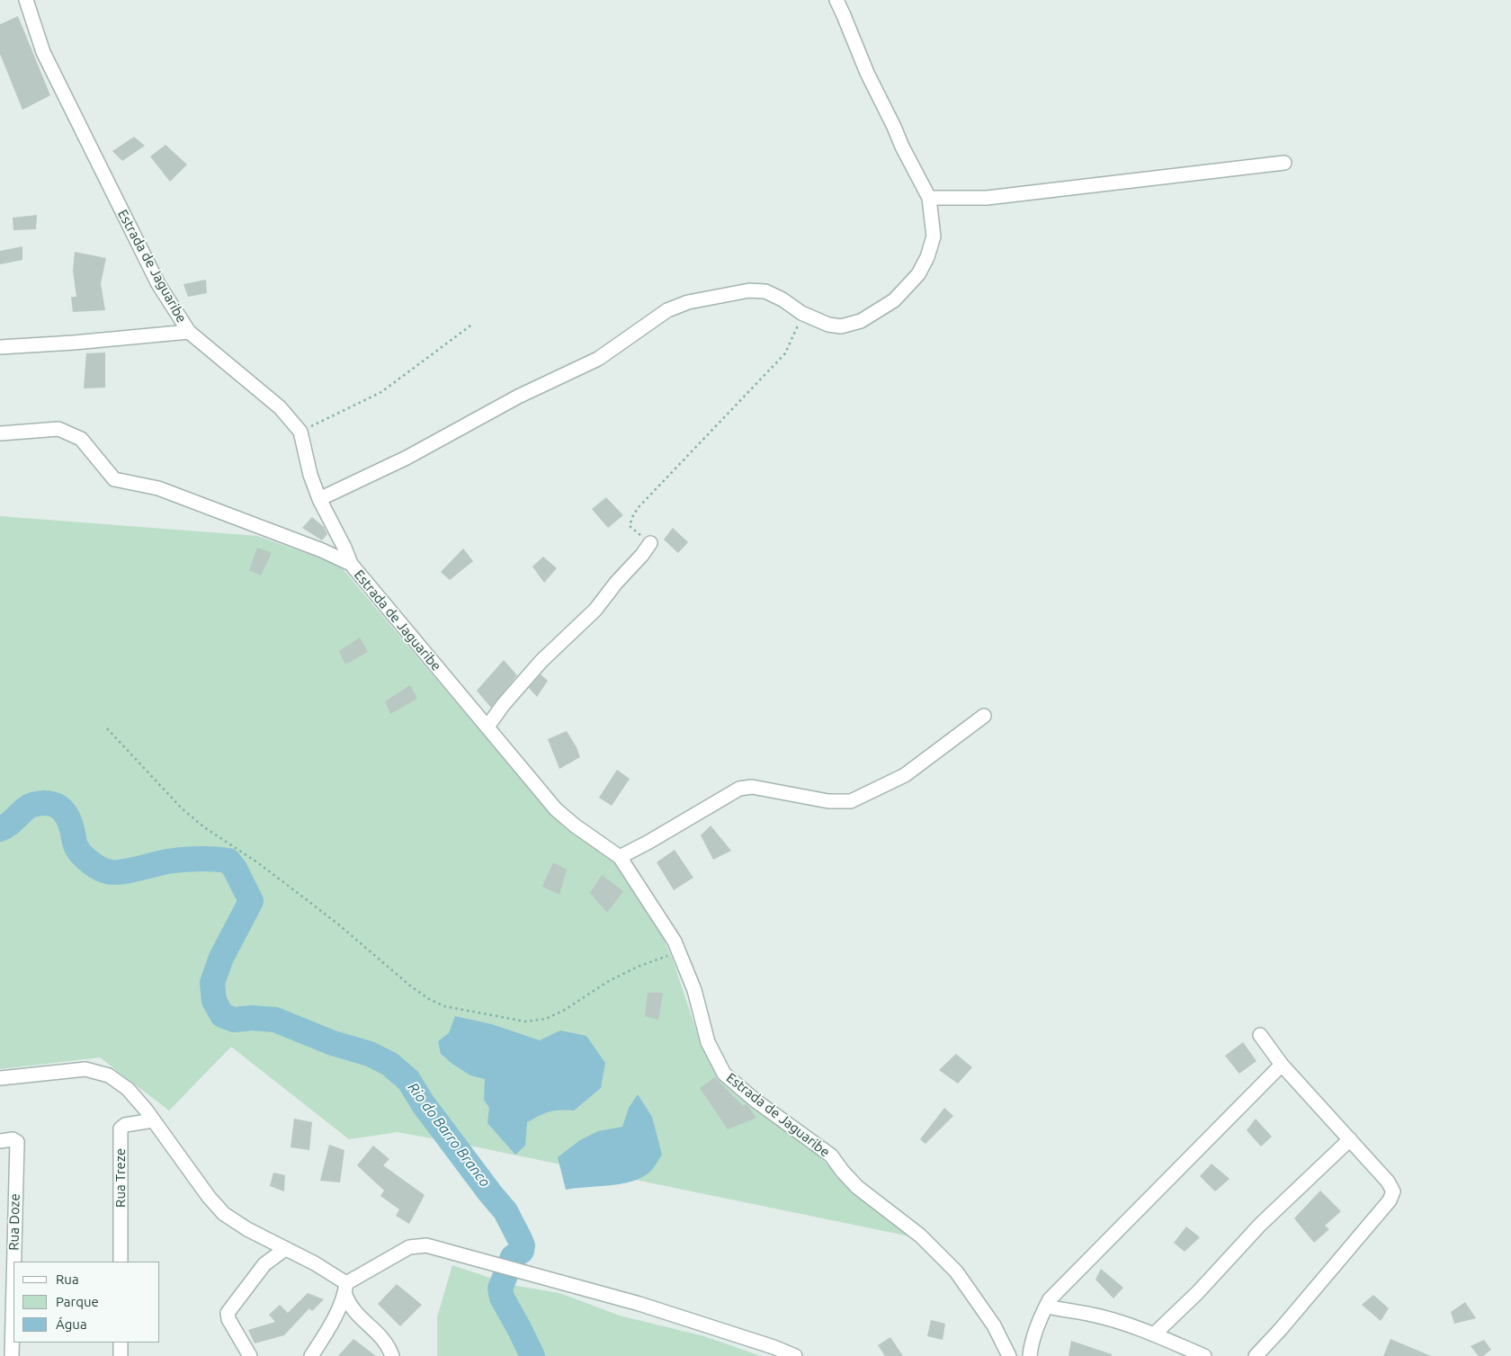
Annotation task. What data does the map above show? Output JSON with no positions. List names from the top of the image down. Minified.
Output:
{"streets":{"street":["Estrada de Jaguaribe","Rua Treze","Rua Doze"]},"water":["Rio do Barro Branco"],"legend":["Rua","Parque","Água"]}
